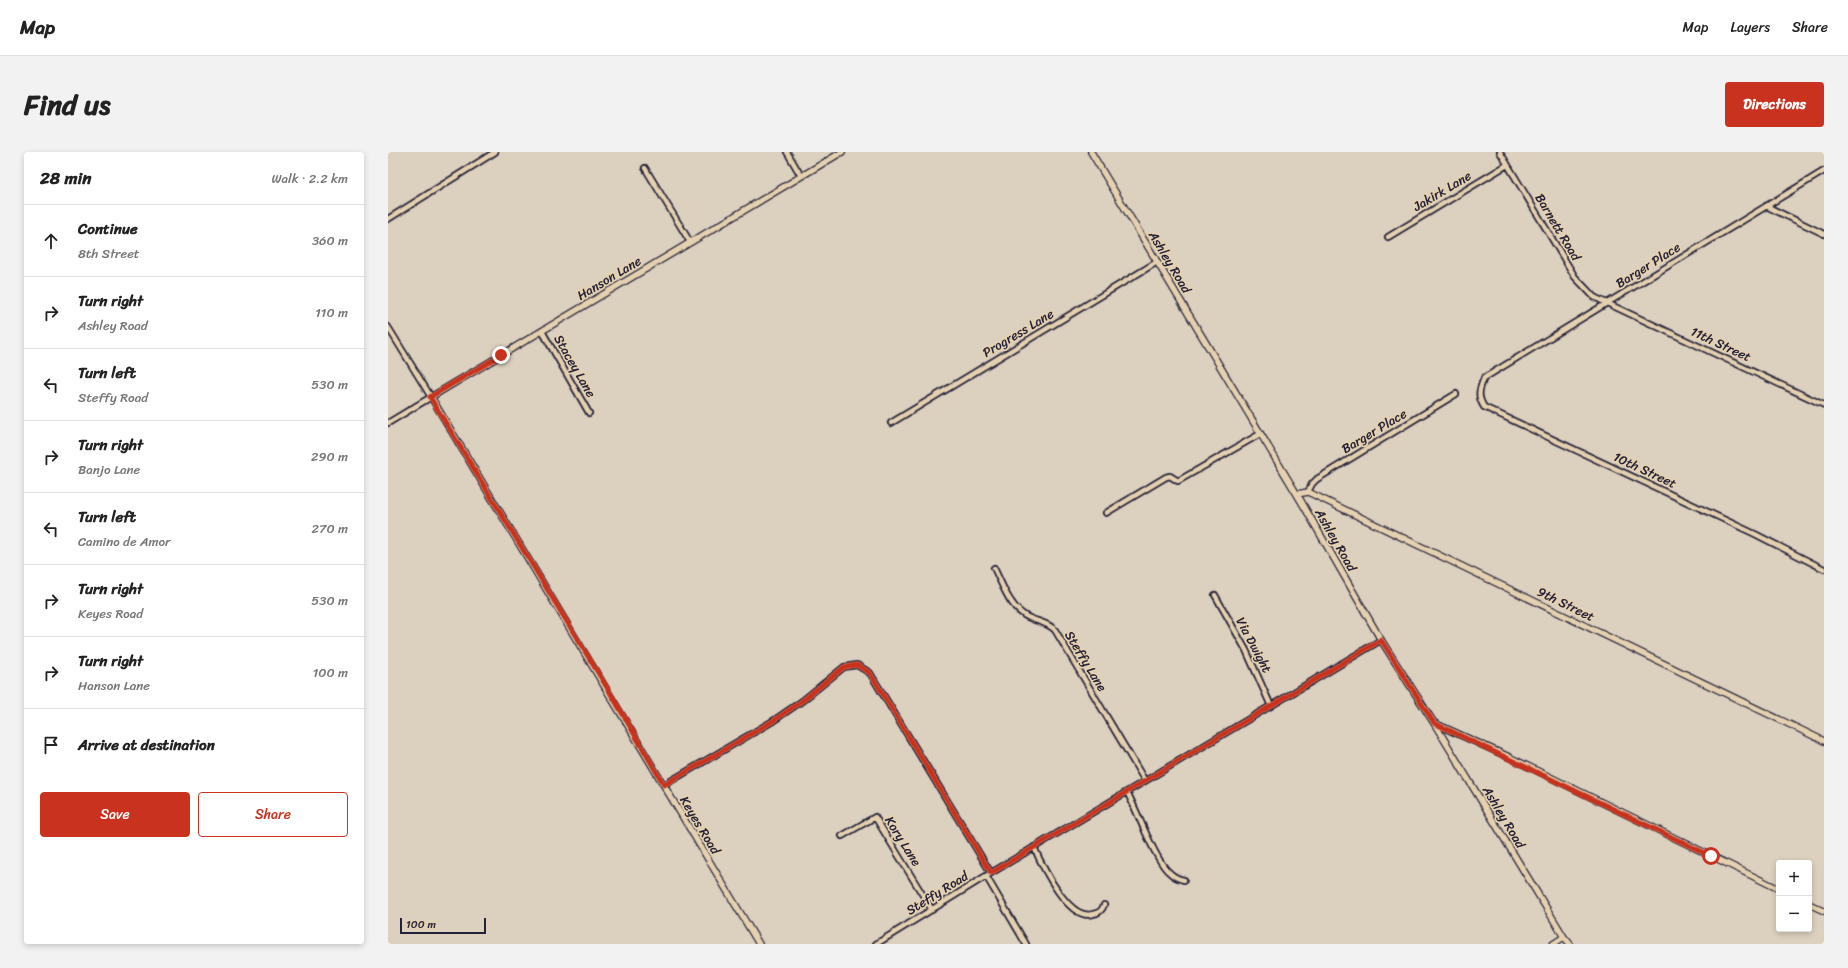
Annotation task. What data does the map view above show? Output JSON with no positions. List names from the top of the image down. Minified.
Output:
{"streets":{"street":["Jakirk Lane","Barnett Road","Ashley Road","Barger Place","Hanson Lane","Progress Lane","11th Street","Stacey Lane","10th Street","9th Street","Via Dwight","Steffy Lane","Keyes Road","Kory Lane","Steffy Road"]},"crossings":[["Jakirk Lane","Barnett Road"],["Barnett Road","Barger Place"],["Barnett Road","11th Street"],["Ashley Road","Progress Lane"],["Ashley Road","Steffy Road"],["Barger Place","11th Street"],["Barger Place","10th Street"],["Barger Place","9th Street"],["Hanson Lane","Stacey Lane"],["Hanson Lane","Keyes Road"],["Via Dwight","Steffy Road"],["Steffy Lane","Steffy Road"],["Kory Lane","Steffy Road"]],"scale_bar":"100 m","page":{"header":"Map","nav":["Map","Layers","Share"],"title":"Find us","buttons":["Directions",["Save","Share"]],"heading":["28 min","Walk · 2.2 km"],"list":[["Continue","8th Street","360 m"],["Turn right","Ashley Road","110 m"],["Turn left","Steffy Road","530 m"],["Turn right","Banjo Lane","290 m"],["Turn left","Camino de Amor","270 m"],["Turn right","Keyes Road","530 m"],["Turn right","Hanson Lane","100 m"],"Arrive at destination"],"map_buttons":["+","−"],"scale":"100 m"}}
